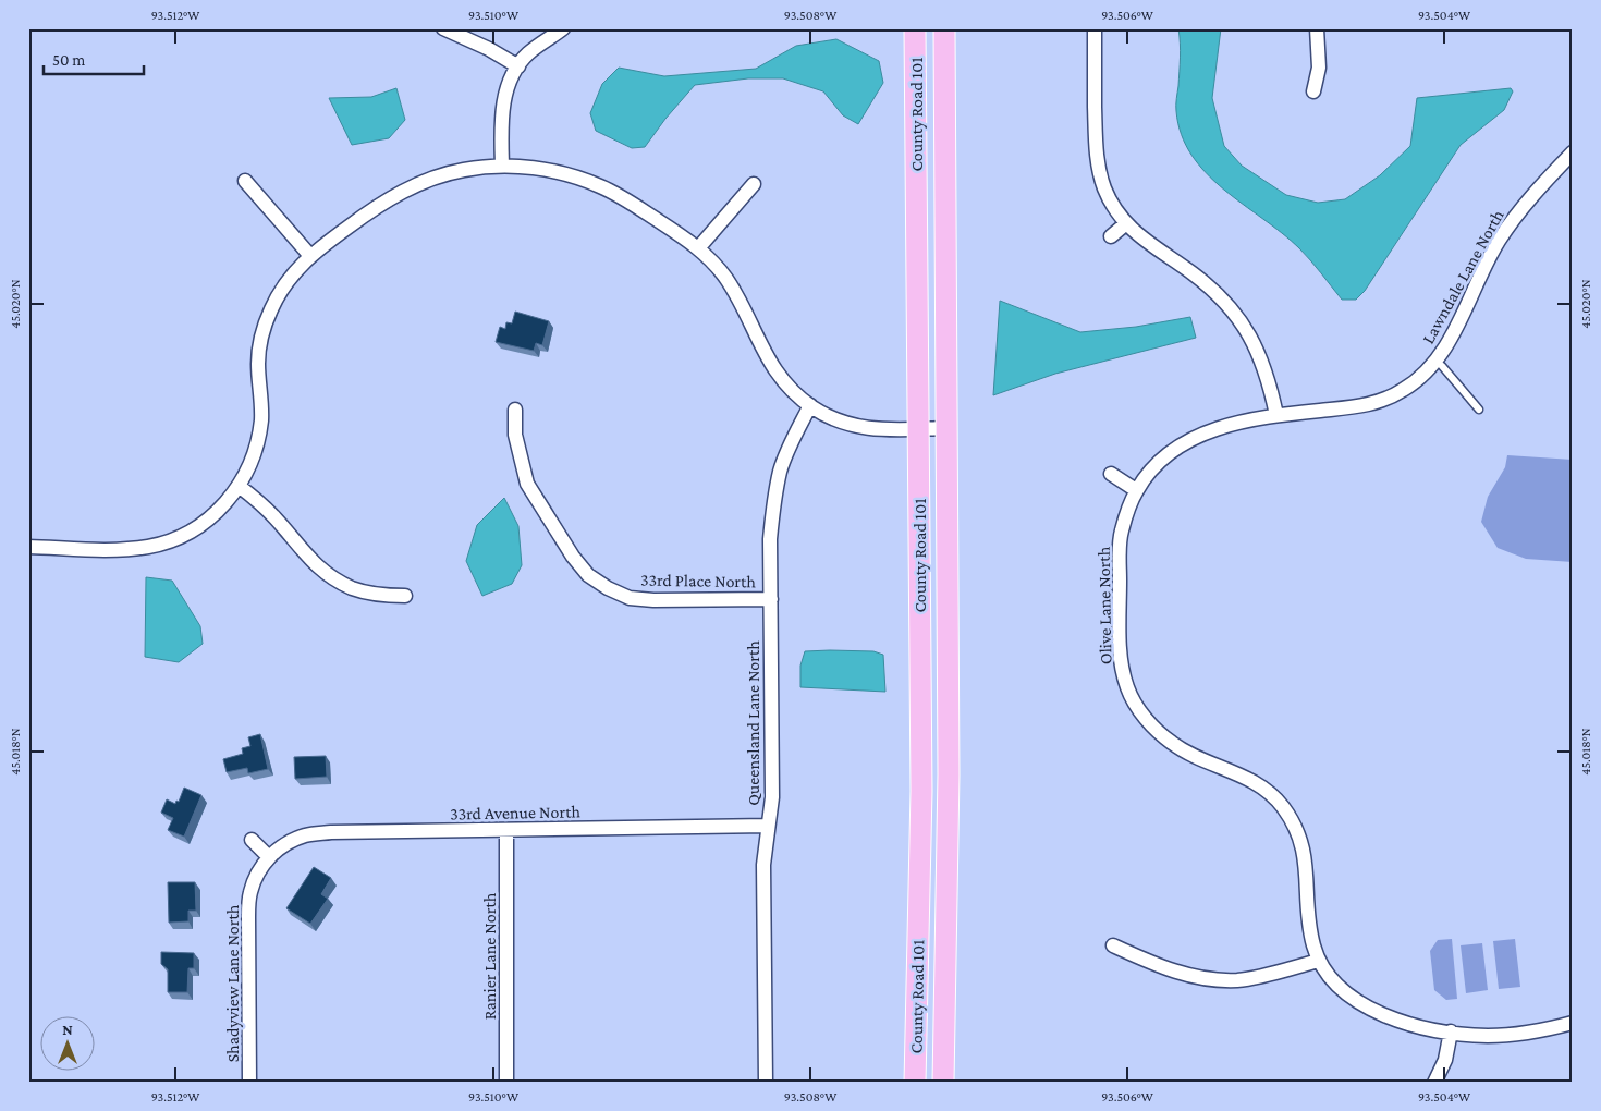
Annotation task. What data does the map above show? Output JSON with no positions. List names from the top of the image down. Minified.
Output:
{"streets":{"main road":["County Road 101"],"street":["Lawndale Lane North","33rd Place North","Olive Lane North","Queensland Lane North","33rd Avenue North","Ranier Lane North","Shadyview Lane North"]},"crossings":[["Lawndale Lane North","Olive Lane North"],["33rd Place North","Queensland Lane North"],["Queensland Lane North","33rd Avenue North"],["33rd Avenue North","Ranier Lane North"],["33rd Avenue North","Shadyview Lane North"]],"scale_bar":"50 m","north":"top","coordinates":["93.512°W","93.510°W","93.508°W","93.506°W","93.504°W","45.020°N","45.018°N"]}
